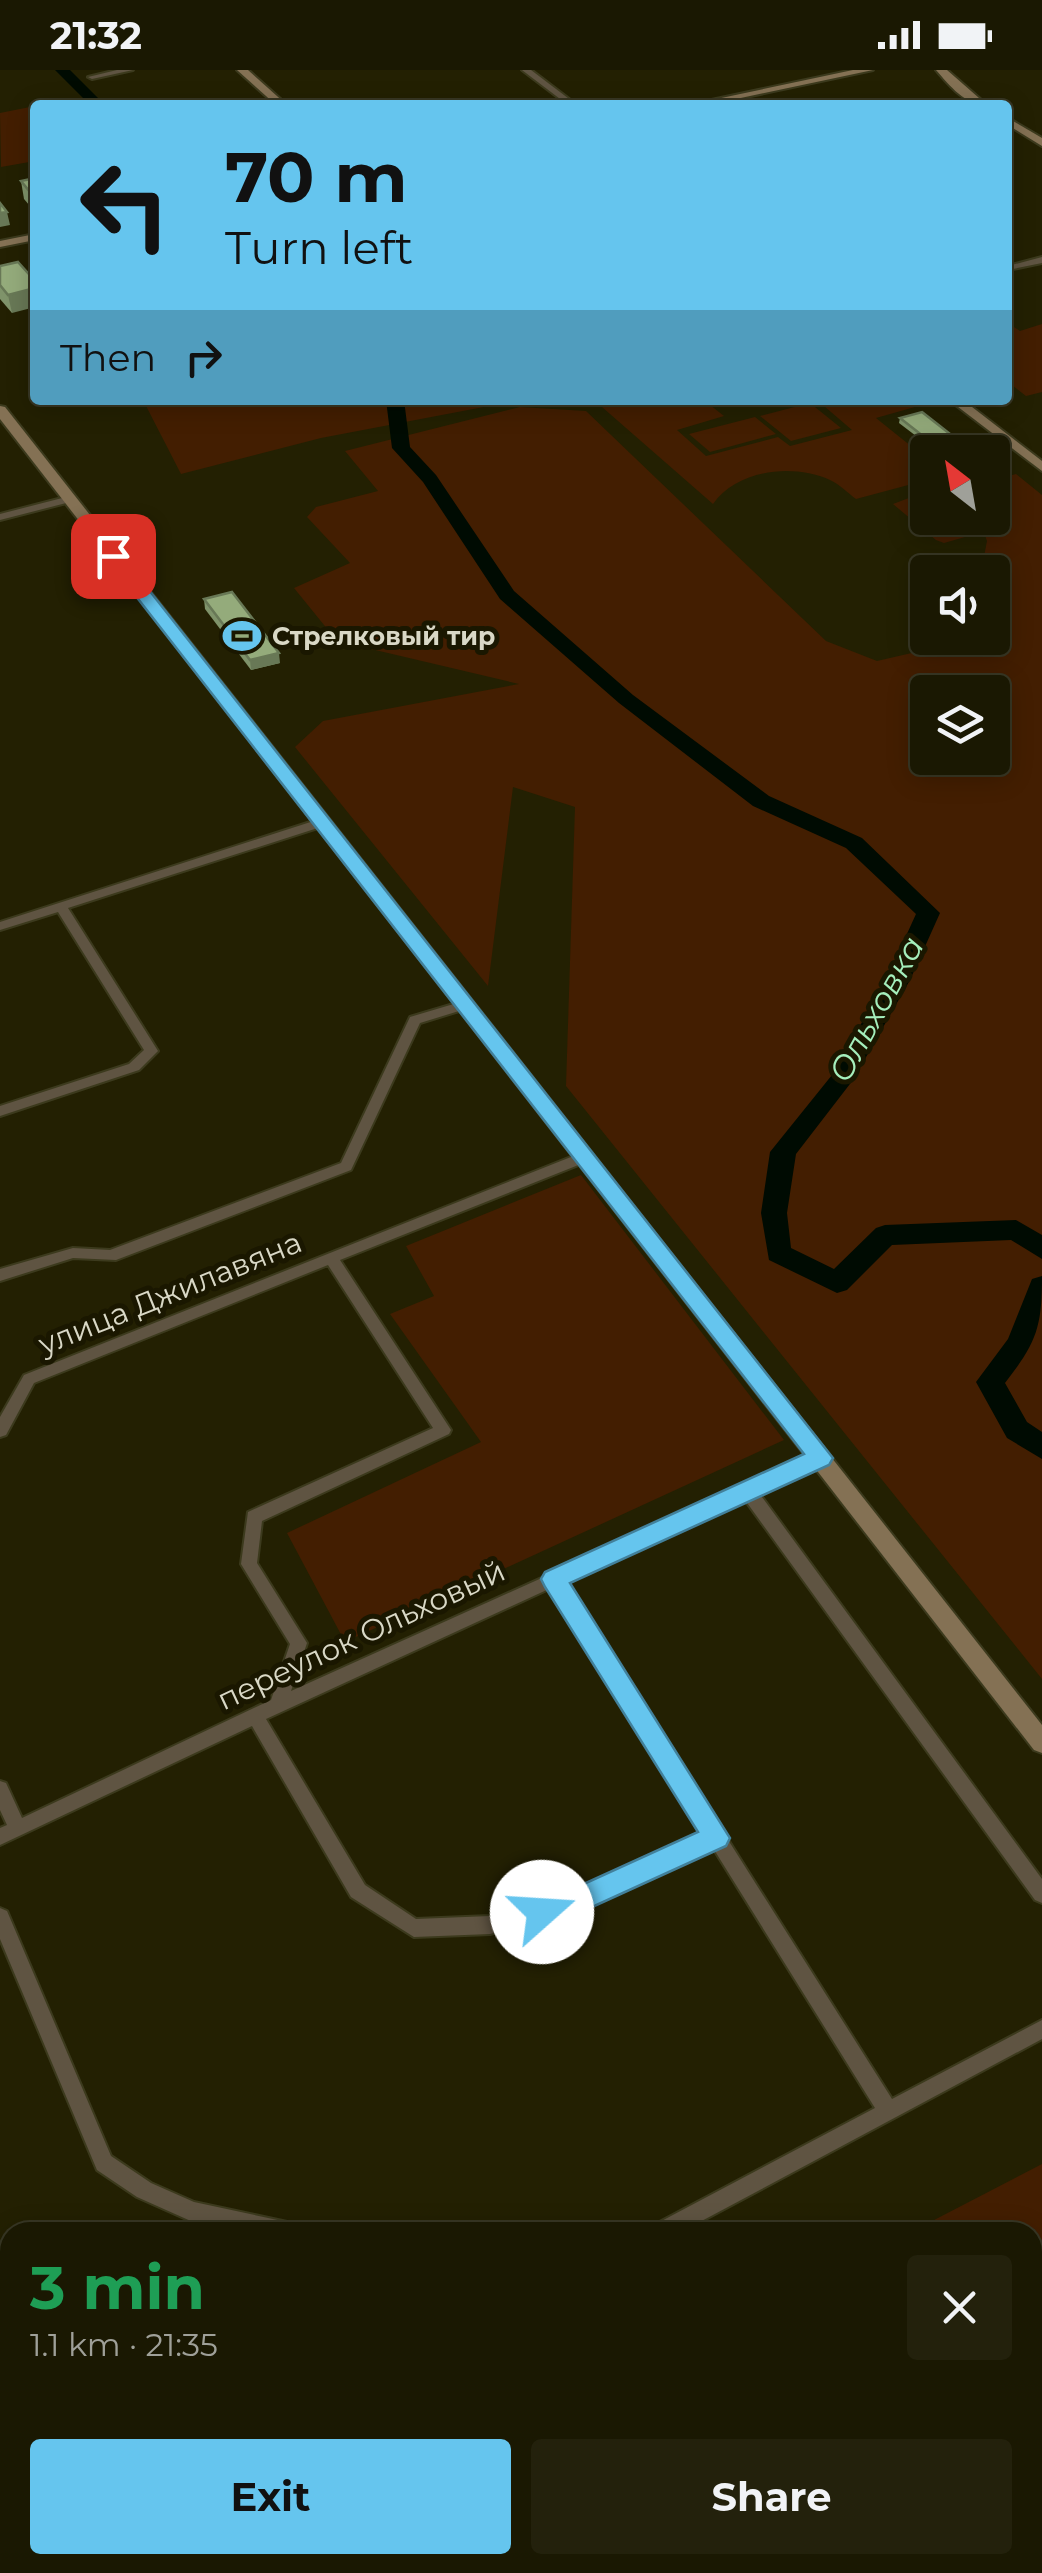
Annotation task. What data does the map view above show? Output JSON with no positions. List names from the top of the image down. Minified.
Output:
{"streets":{"street":["улица Джилавяна","переулок Ольховый"]},"crossings":[["улица Джилавяна","переулок Ольховый"]],"water":["Ольховка"],"places":{"sports":["Стрелковый тир"]},"north":"top left","page":{"status":"21:32","turn":["70 m","Turn left"],"then":"Then","heading":["3 min","1.1 km · 21:35"],"buttons":["Exit","Share"]}}
